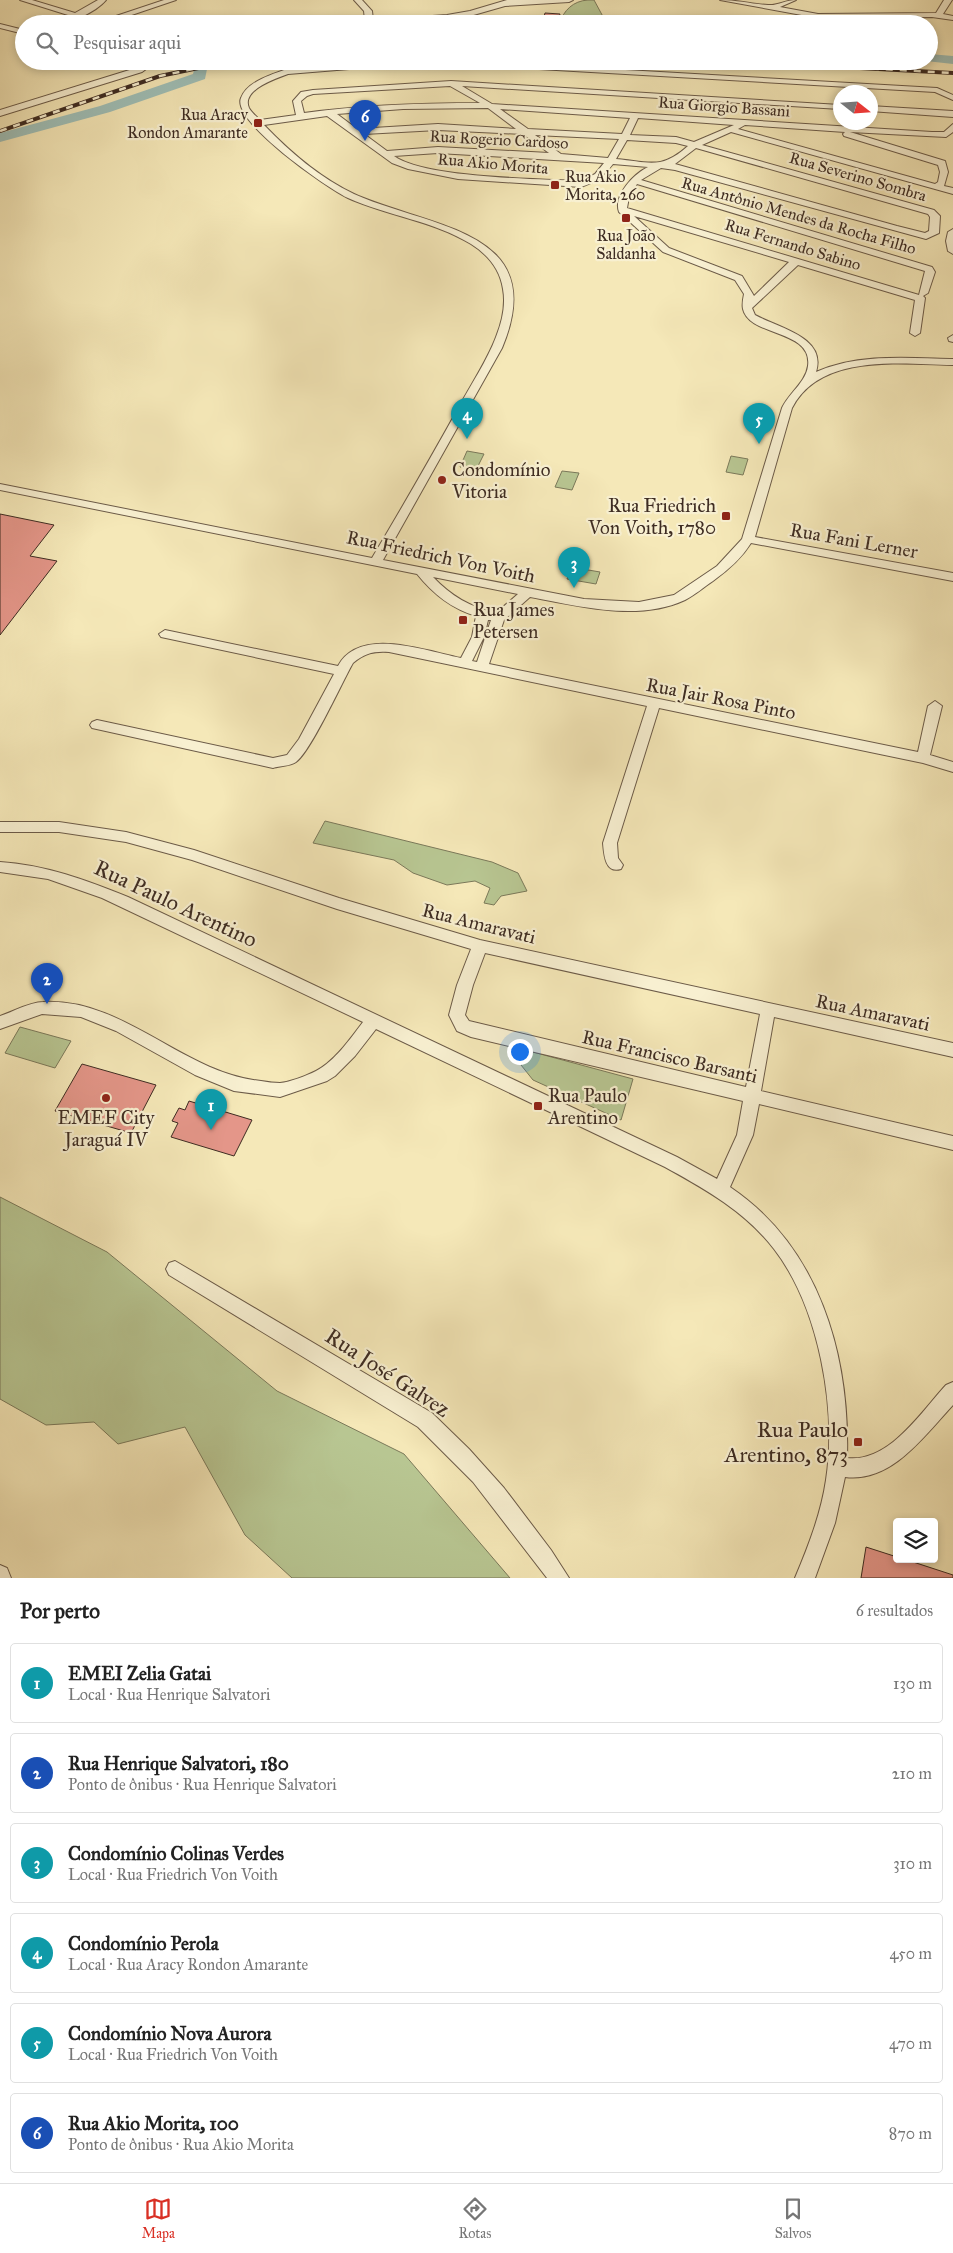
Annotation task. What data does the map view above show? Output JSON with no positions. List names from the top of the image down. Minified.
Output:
{"streets":{"street":["Rua Giorgio Bassani","Rua Rogerio Cardoso","Rua Akio Morita","Rua Severino Sombra","Rua Antônio Mendes da Rocha Filho","Rua Fernando Sabino","Rua Fani Lerner","Rua Friedrich Von Voith","Rua Jair Rosa Pinto","Rua Paulo Arentino","Rua Amaravati","Rua Francisco Barsanti","Rua José Galvez"]},"crossings":[["Rua Giorgio Bassani","Rua Akio Morita"],["Rua Rogerio Cardoso","Rua Akio Morita"],["Rua Rogerio Cardoso","Rua Severino Sombra"],["Rua Akio Morita","Rua Severino Sombra"],["Rua Fani Lerner","Rua Friedrich Von Voith"],["Rua Amaravati","Rua Francisco Barsanti"]],"places":{"transit":["Rua Aracy Rondon Amarante","Rua Akio Morita, 260","Rua João Saldanha","Rua Friedrich Von Voith, 1780","Rua James Petersen","Rua Paulo Arentino","Rua Paulo Arentino, 873"],"other":["Condomínio Vitoria","EMEF City Jaraguá IV"]},"north":"right","page":{"search":"Pesquisar aqui","pins":["6","4","5","3","2","1"],"heading":["Por perto","6 resultados"],"list":[{"mark":"1","name":"EMEI Zelia Gatai","note":"Local · Rua Henrique Salvatori","value":"130 m"},{"mark":"2","name":"Rua Henrique Salvatori, 180","note":"Ponto de ônibus · Rua Henrique Salvatori","value":"210 m"},{"mark":"3","name":"Condomínio Colinas Verdes","note":"Local · Rua Friedrich Von Voith","value":"310 m"},{"mark":"4","name":"Condomínio Perola","note":"Local · Rua Aracy Rondon Amarante","value":"450 m"},{"mark":"5","name":"Condomínio Nova Aurora","note":"Local · Rua Friedrich Von Voith","value":"470 m"},{"mark":"6","name":"Rua Akio Morita, 100","note":"Ponto de ônibus · Rua Akio Morita","value":"870 m"}],"nav":["Mapa","Rotas","Salvos"]}}
